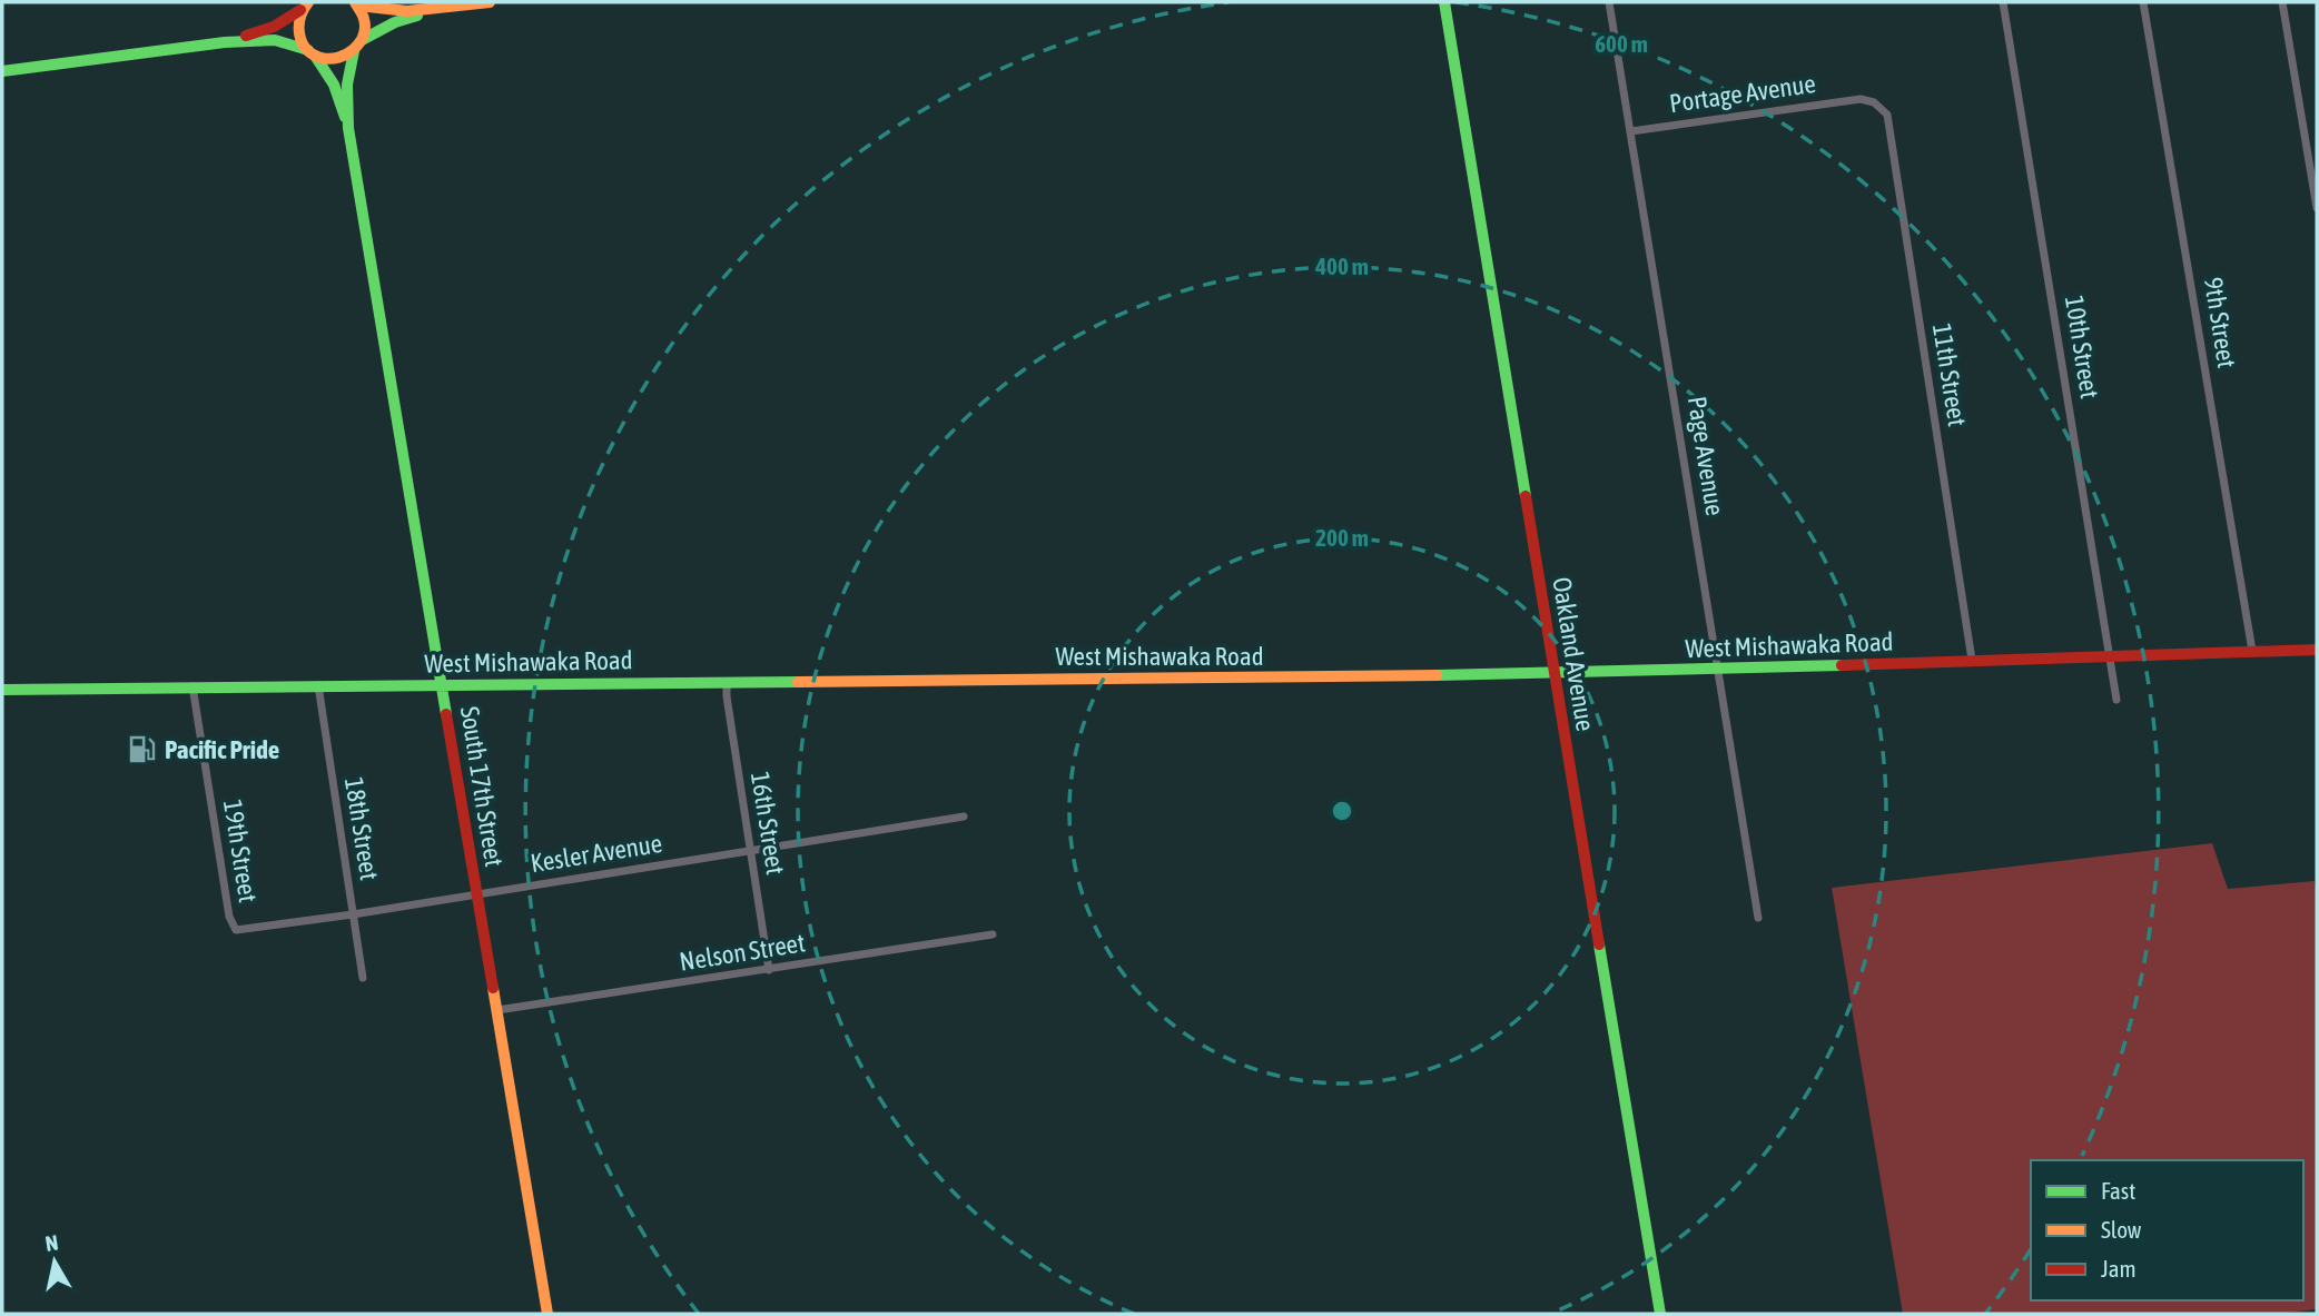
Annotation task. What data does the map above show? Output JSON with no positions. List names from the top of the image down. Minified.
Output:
{"streets":{"street":["Portage Avenue","9th Street","10th Street","11th Street","Page Avenue","West Mishawaka Road","Oakland Avenue","South 17th Street","16th Street","18th Street","19th Street","Kesler Avenue","Nelson Street"]},"crossings":[["Portage Avenue","11th Street"],["Portage Avenue","Page Avenue"],["9th Street","West Mishawaka Road"],["10th Street","West Mishawaka Road"],["11th Street","West Mishawaka Road"],["Page Avenue","West Mishawaka Road"],["West Mishawaka Road","Oakland Avenue"],["West Mishawaka Road","South 17th Street"],["West Mishawaka Road","16th Street"],["West Mishawaka Road","18th Street"],["West Mishawaka Road","19th Street"],["South 17th Street","Kesler Avenue"],["South 17th Street","Nelson Street"],["16th Street","Kesler Avenue"],["16th Street","Nelson Street"],["18th Street","Kesler Avenue"],["19th Street","Kesler Avenue"]],"places":{"fuel station":["Pacific Pride"]},"legend":["Fast","Slow","Jam"],"north":"top","rings":["600 m","400 m","200 m"]}
